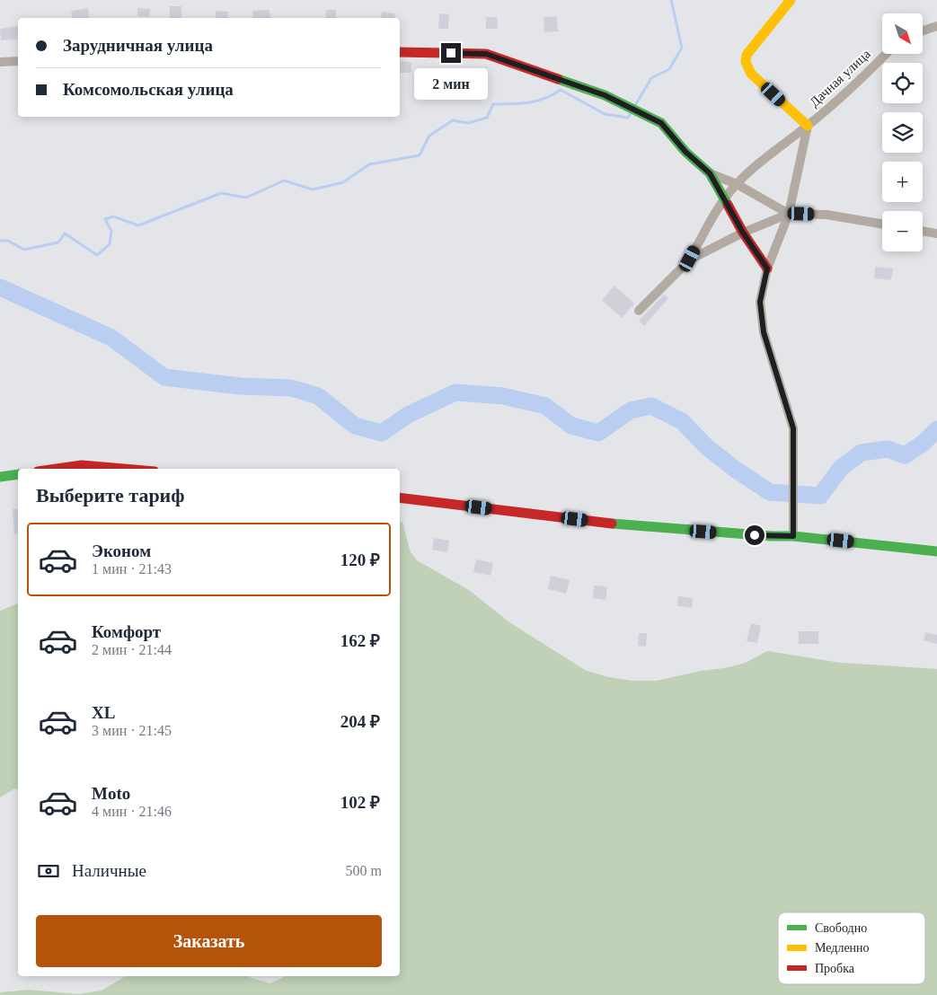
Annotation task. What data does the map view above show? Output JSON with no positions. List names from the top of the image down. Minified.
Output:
{"streets":{"street":["Дачная улица"]},"legend":["Свободно","Медленно","Пробка"],"north":"bottom right","page":{"map_buttons":["+","−"],"banner":["Зарудничная улица","Комсомольская улица"],"bubble":"2 мин","heading":"Выберите тариф","list":[{"name":"Эконом","note":"1 мин · 21:43","value":"120 ₽"},{"name":"Комфорт","note":"2 мин · 21:44","value":"162 ₽"},{"name":"XL","note":"3 мин · 21:45","value":"204 ₽"},{"name":"Moto","note":"4 мин · 21:46","value":"102 ₽"}],"pay":["Наличные","500 m"],"buttons":"Заказать"}}
